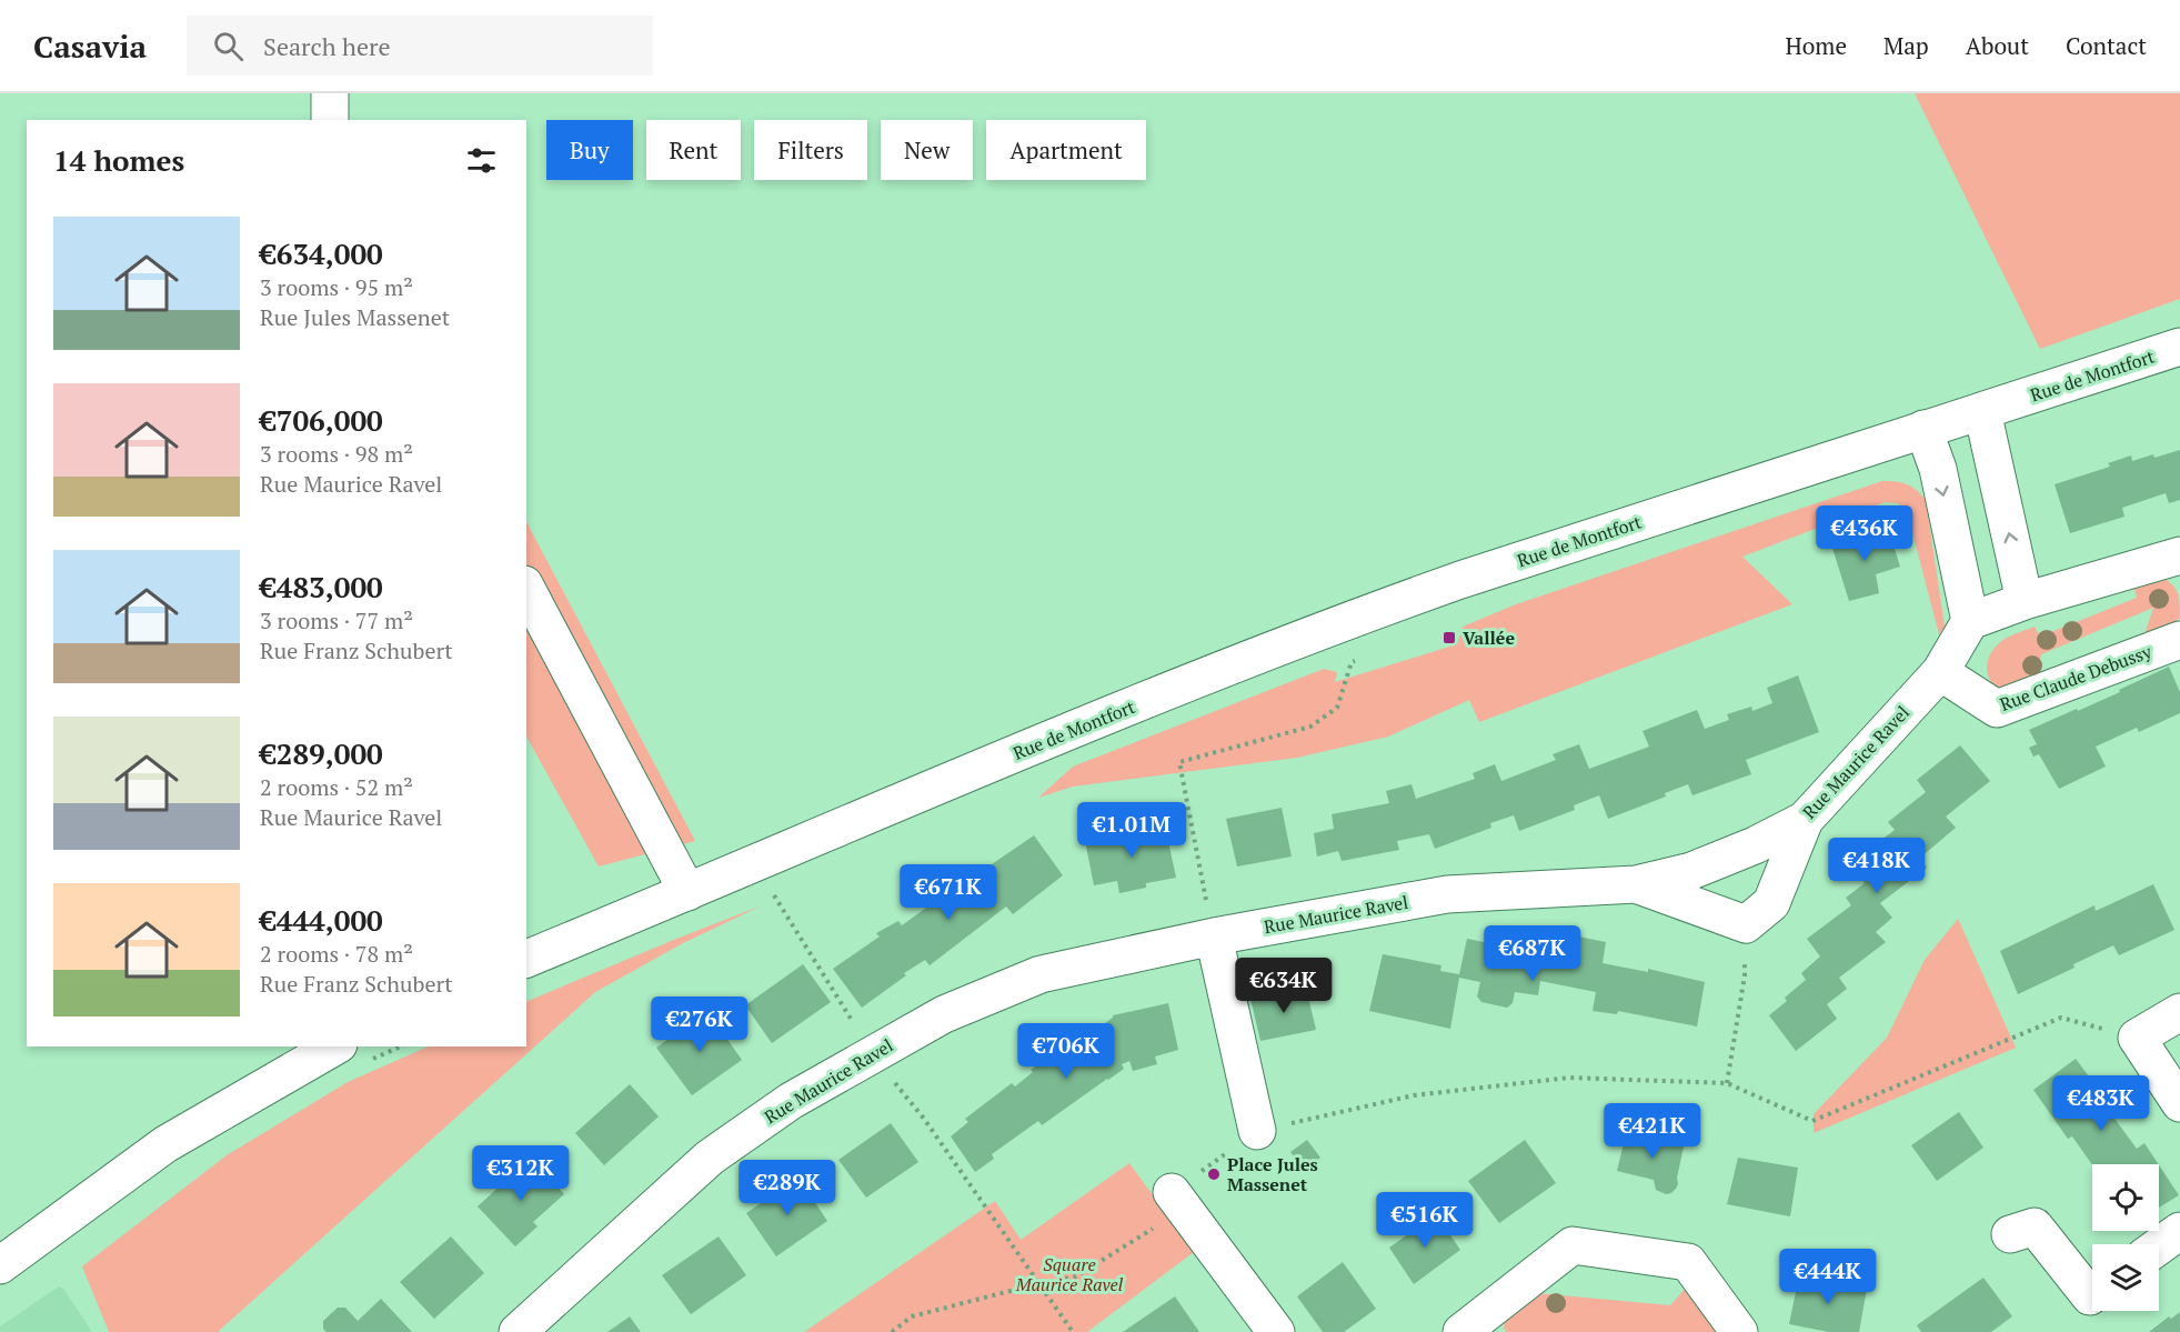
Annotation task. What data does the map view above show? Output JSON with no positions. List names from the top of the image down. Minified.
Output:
{"streets":{"street":["Rue de Montfort","Rue Claude Debussy","Rue Maurice Ravel"]},"crossings":[["Rue Claude Debussy","Rue Maurice Ravel"]],"parks":["Square Maurice Ravel"],"places":{"transit":["Vallée"],"other":["Place Jules Massenet"]},"page":{"header":"Casavia","search":"Search here","nav":["Home","Map","About","Contact"],"chip":["Buy","Rent","Filters","New","Apartment"],"heading":"14 homes","list":[{"name":"€634,000","note":"3 rooms · 95 m² · Rue Jules Massenet"},{"name":"€706,000","note":"3 rooms · 98 m² · Rue Maurice Ravel"},{"name":"€483,000","note":"3 rooms · 77 m² · Rue Franz Schubert"},{"name":"€289,000","note":"2 rooms · 52 m² · Rue Maurice Ravel"},{"name":"€444,000","note":"2 rooms · 78 m² · Rue Franz Schubert"}],"price":["€436K","€1.01M","€418K","€671K","€687K","€634K","€276K","€706K","€483K","€421K","€312K","€289K","€516K","€444K"]}}
